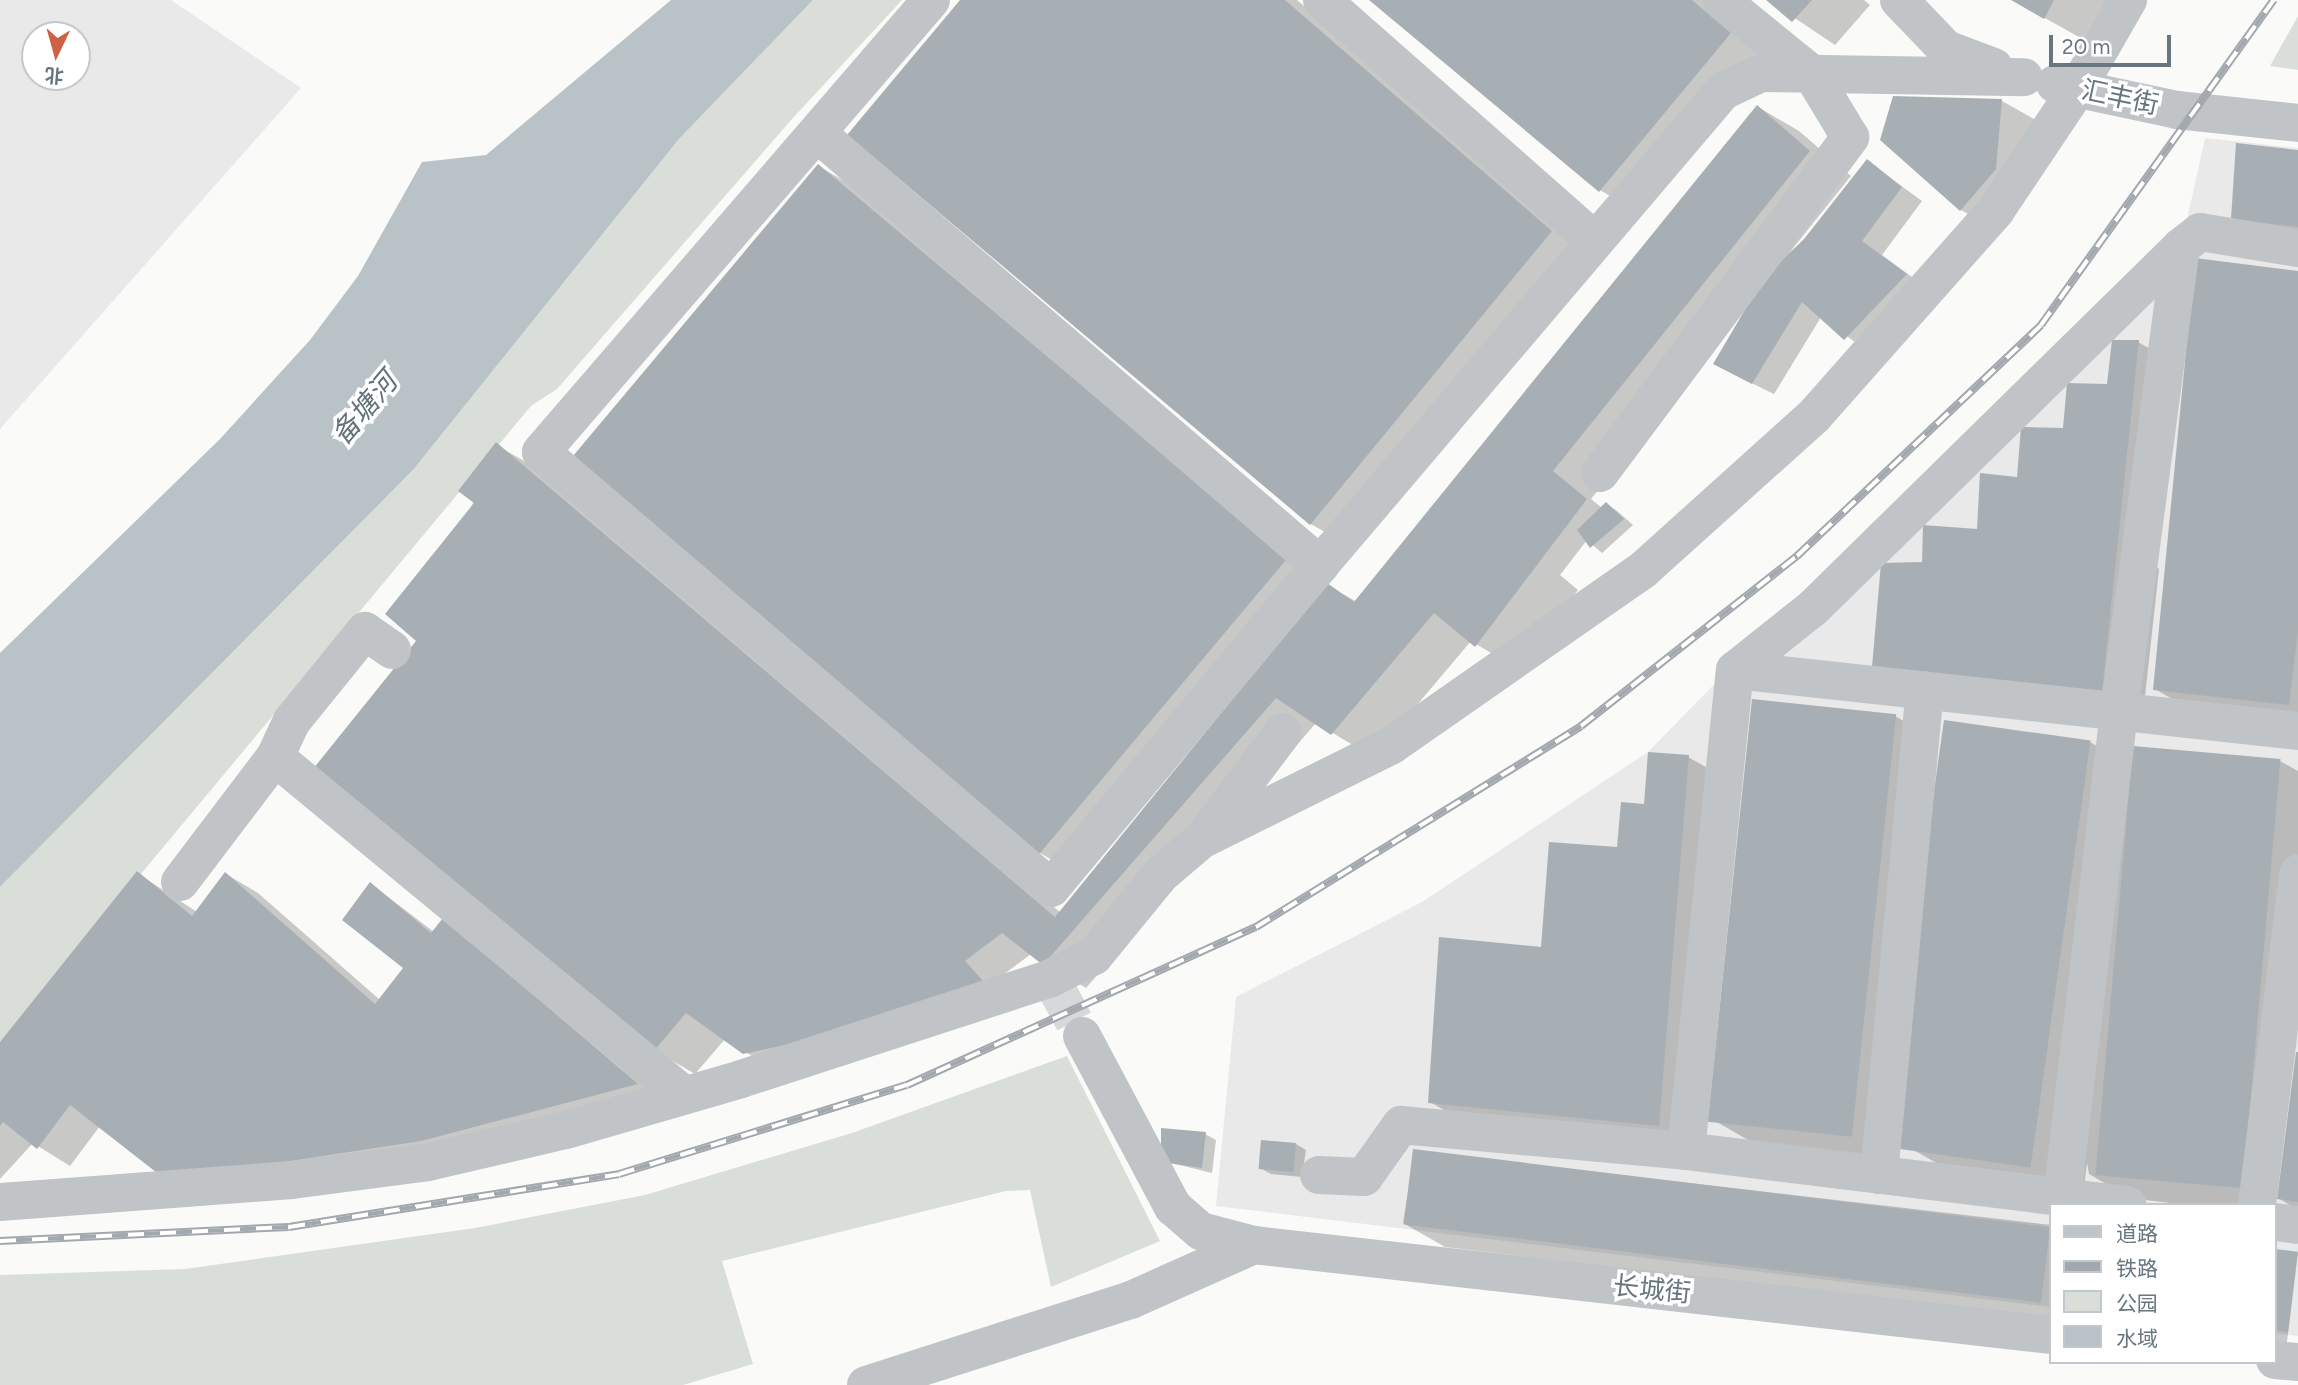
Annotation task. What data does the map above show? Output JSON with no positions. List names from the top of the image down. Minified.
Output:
{"streets":{"street":["汇丰街","长城街"]},"water":["备塘河"],"legend":["道路","铁路","公园","水域"],"scale_bar":"20 m","north":"bottom"}
